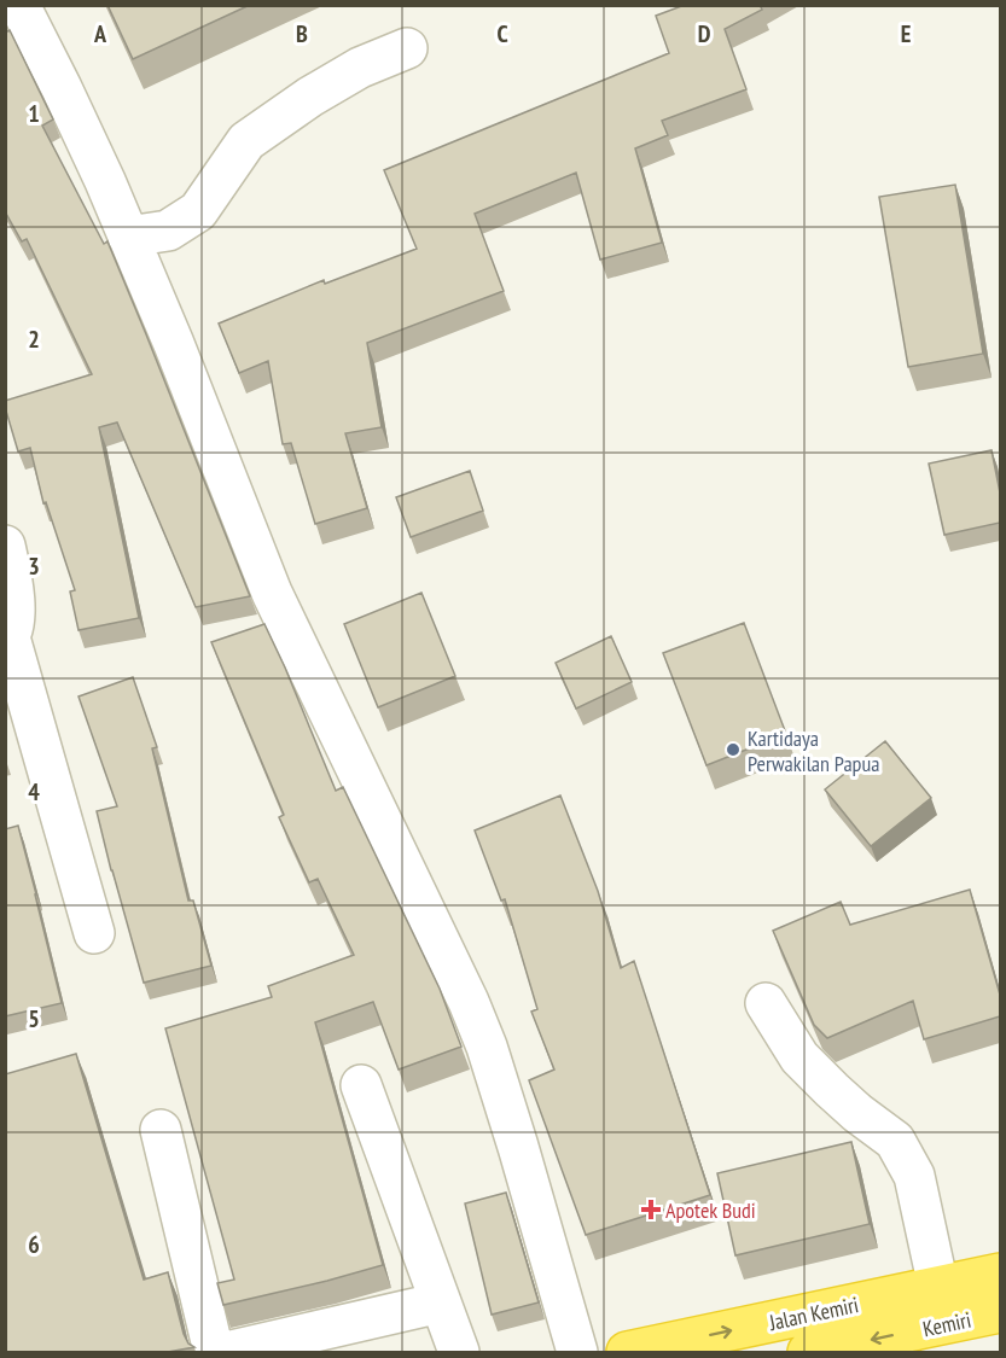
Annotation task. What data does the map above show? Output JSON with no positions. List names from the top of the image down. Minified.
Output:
{"streets":{"highway":["Jalan Kemiri","Kemiri"]},"one_way":["Jalan Kemiri","Kemiri"],"places":{"other":["Kartidaya Perwakilan Papua"],"health":["Apotek Budi"]},"grid":{"columns":["A","B","C","D","E"],"rows":["1","2","3","4","5","6"]}}
